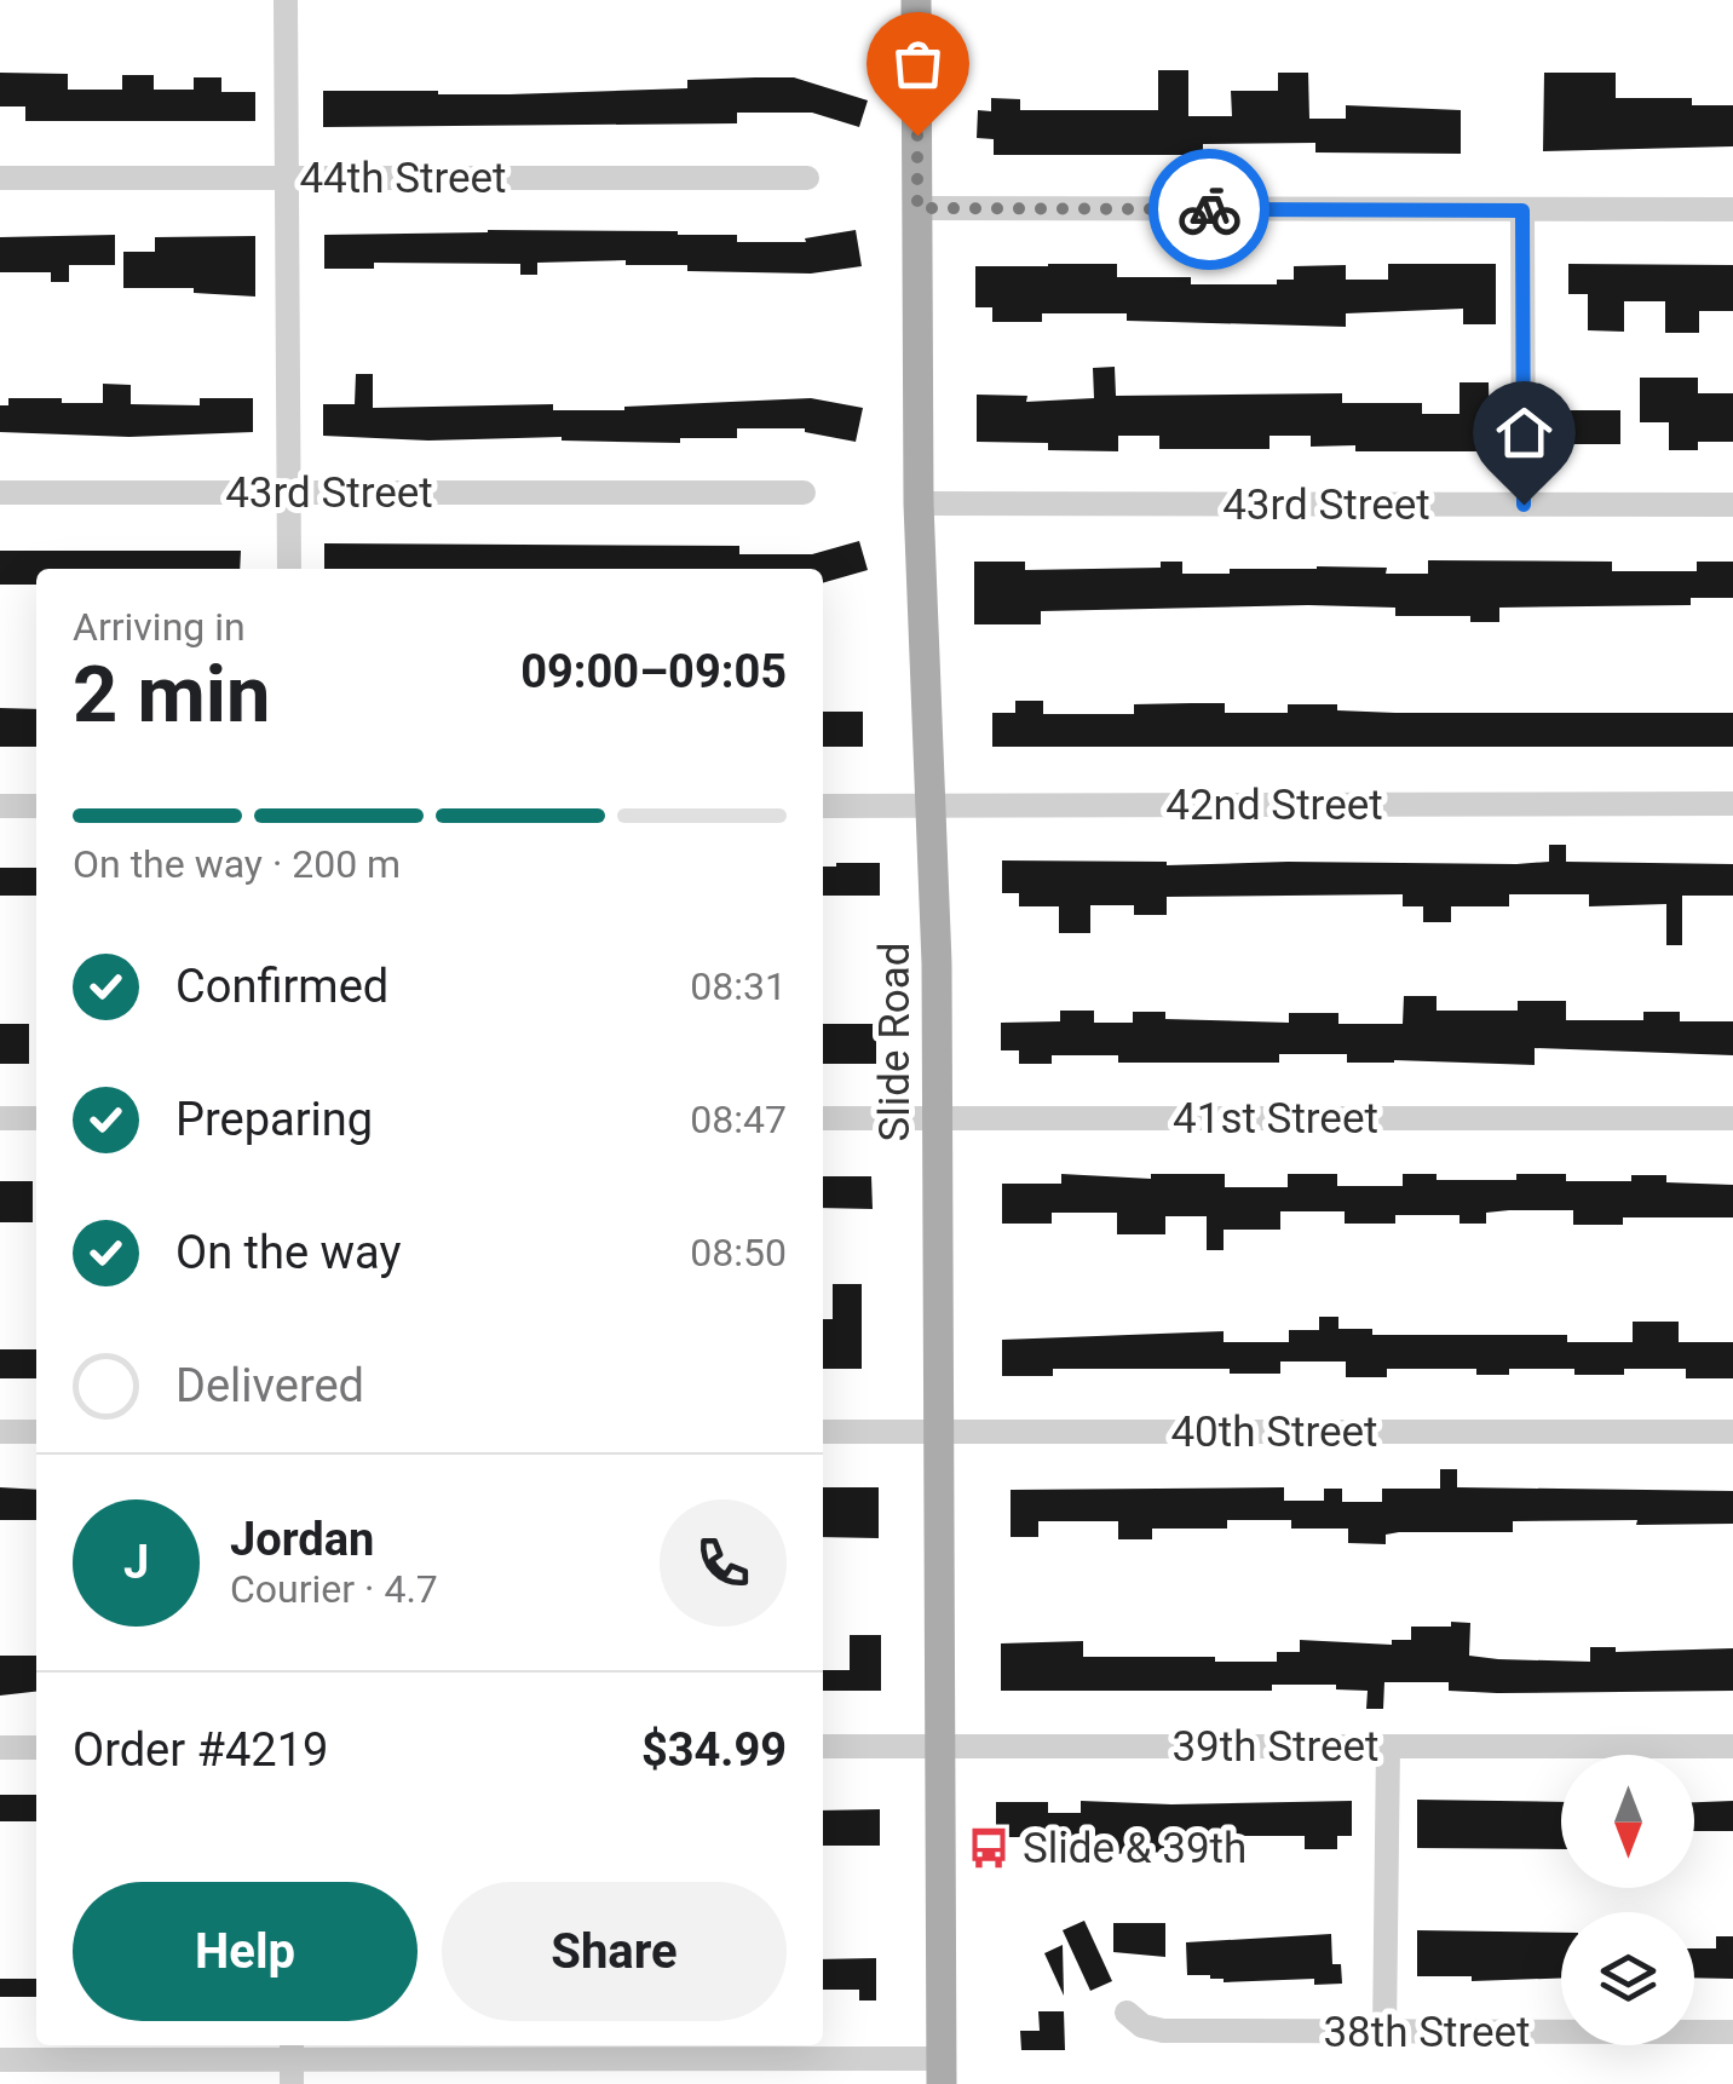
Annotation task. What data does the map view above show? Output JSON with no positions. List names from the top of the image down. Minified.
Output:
{"streets":{"main road":["Slide Road"],"street":["44th Street","43rd Street","42nd Street","41st Street","40th Street","39th Street","38th Street"]},"crossings":[["43rd Street","Slide Road"],["42nd Street","Slide Road"],["Slide Road","41st Street"],["Slide Road","40th Street"],["Slide Road","39th Street"]],"places":{"bus stop":["Slide & 39th"]},"north":"bottom","page":{"heading":["2 min","Arriving in","09:00–09:05"],"panel":["Jordan","Courier · 4.7","Order #4219","$34.99"],"bar":"On the way · 200 m","list":[["Confirmed","08:31"],["Preparing","08:47"],["On the way","08:50"],"Delivered"],"round":"J","buttons":["Help","Share"]}}
